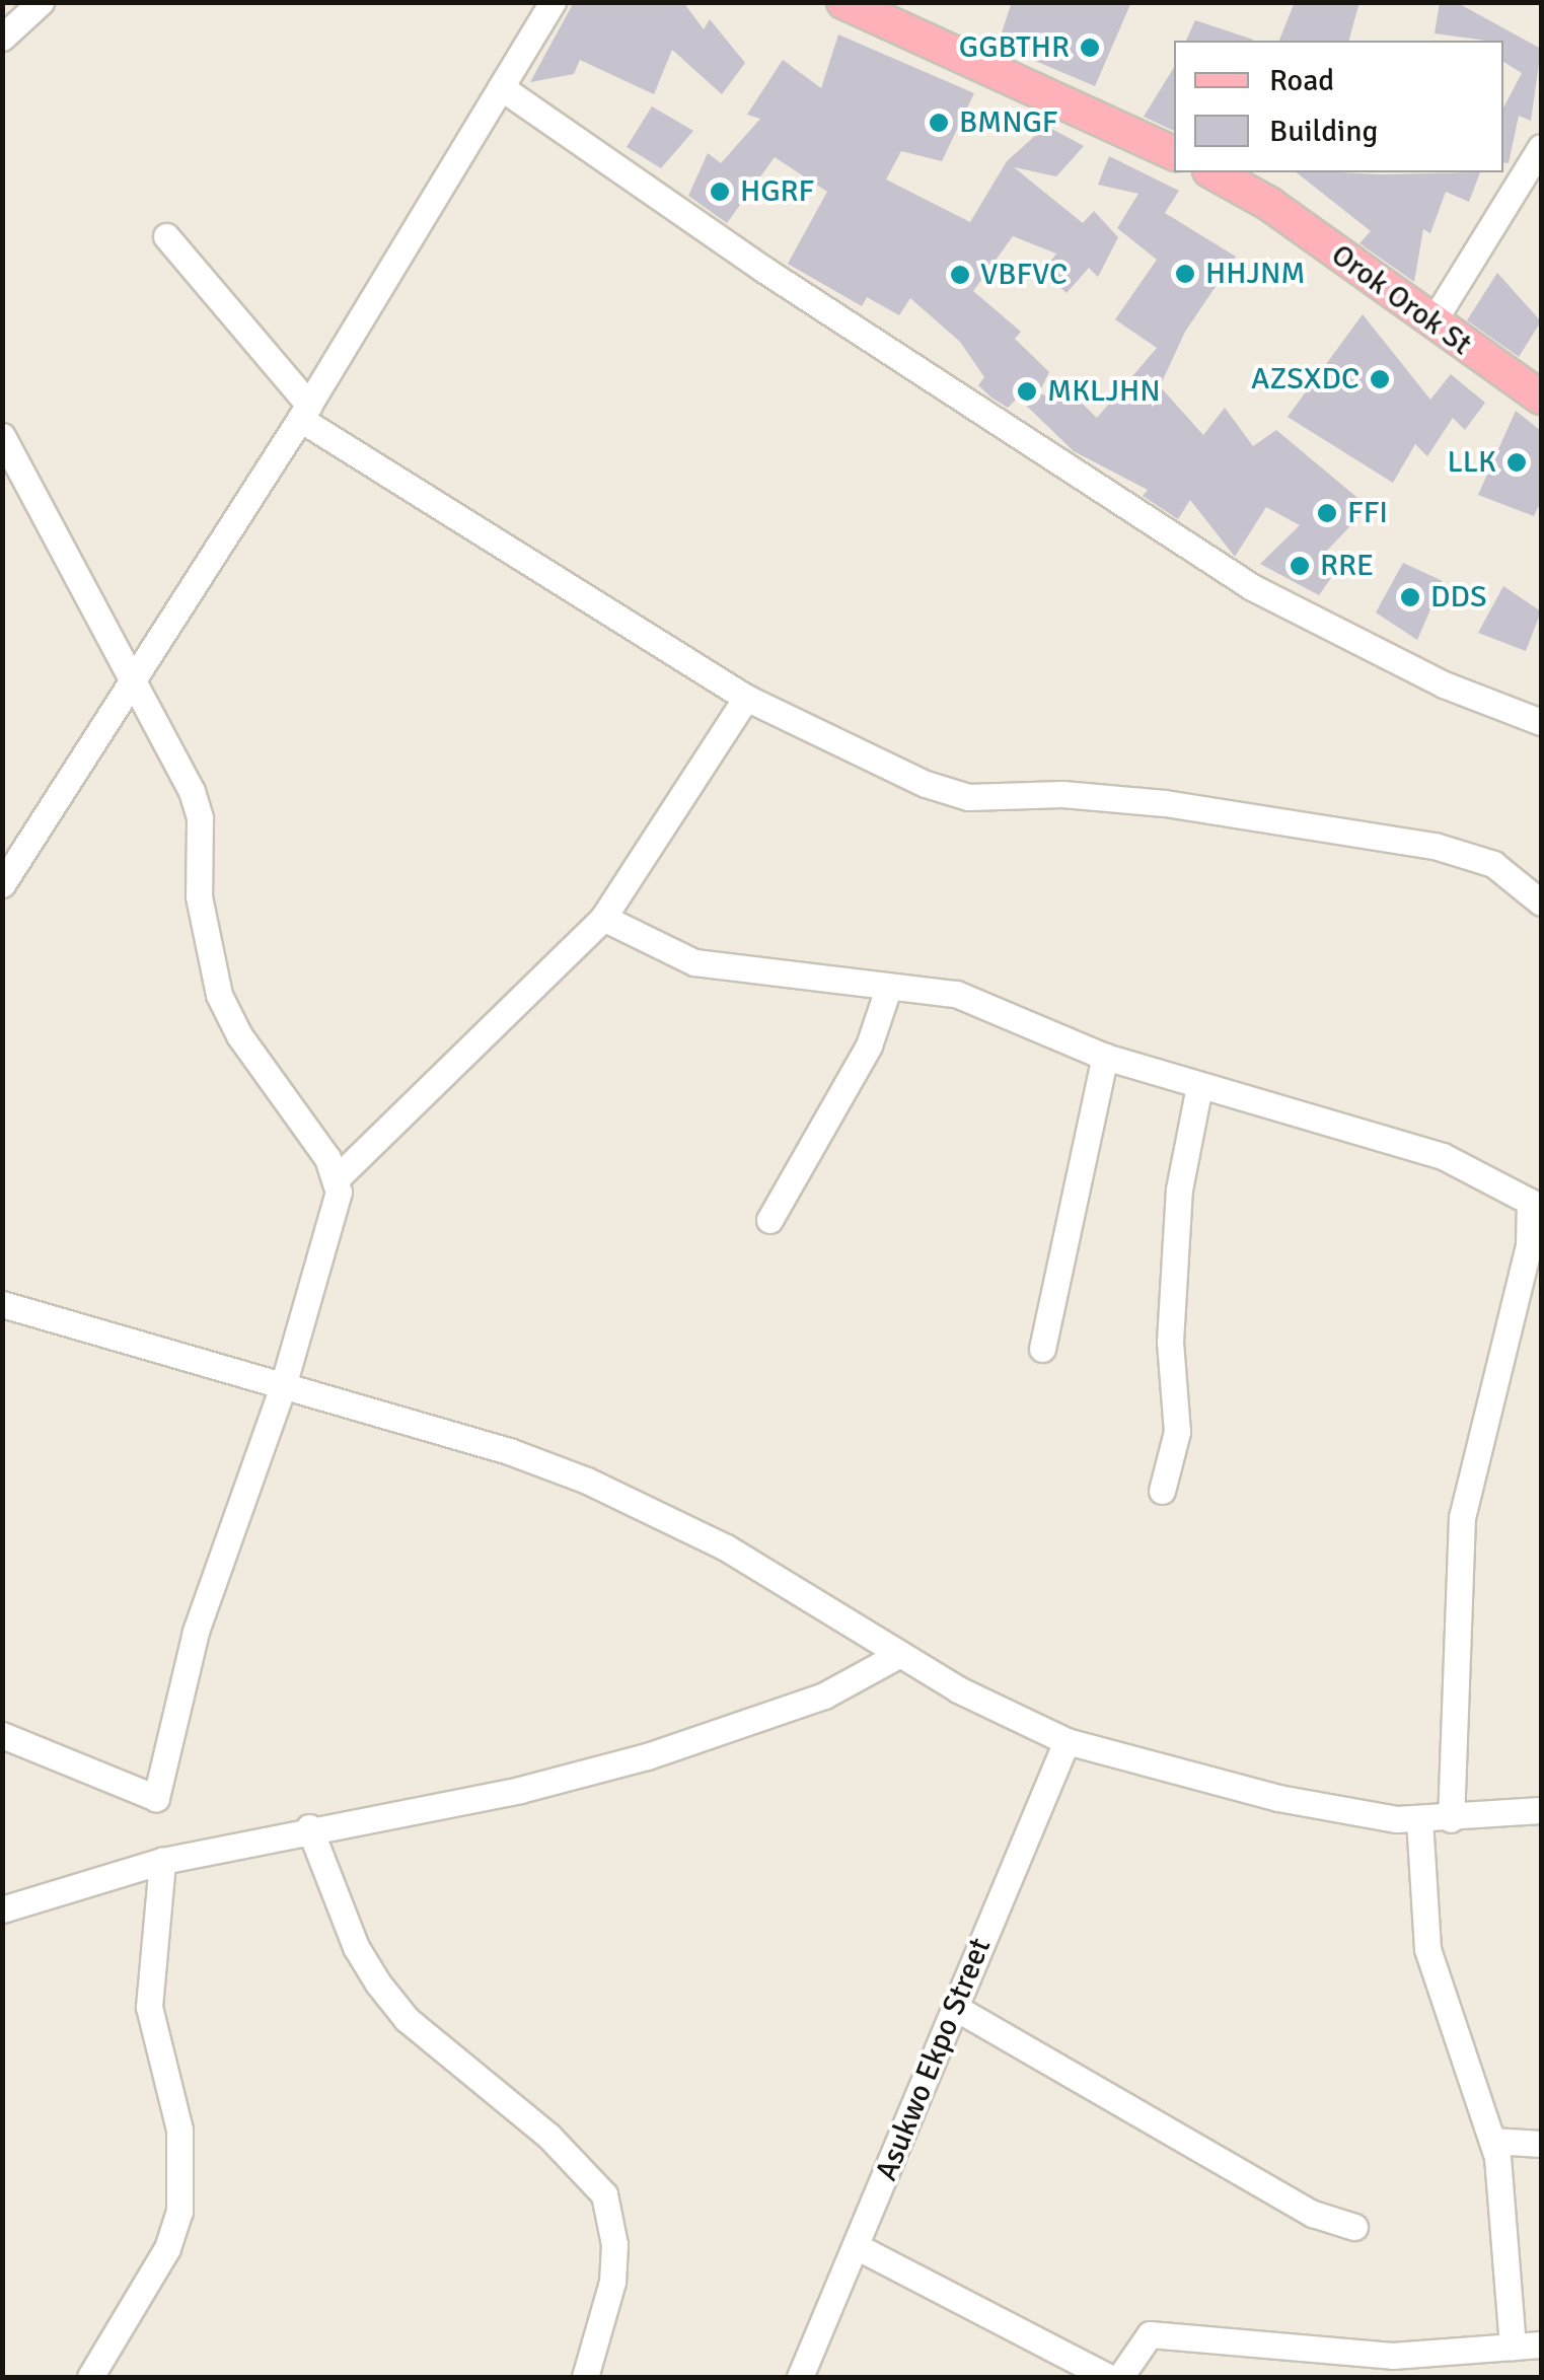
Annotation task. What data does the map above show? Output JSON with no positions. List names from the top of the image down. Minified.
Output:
{"streets":{"main road":["Orok Orok St"],"street":["Asukwo Ekpo Street"]},"places":["GGBTHR","BMNGF","HGRF","HHJNM","VBFVC","AZSXDC","MKLJHN","LLK","FFI","RRE","DDS"],"legend":["Road","Building"]}
